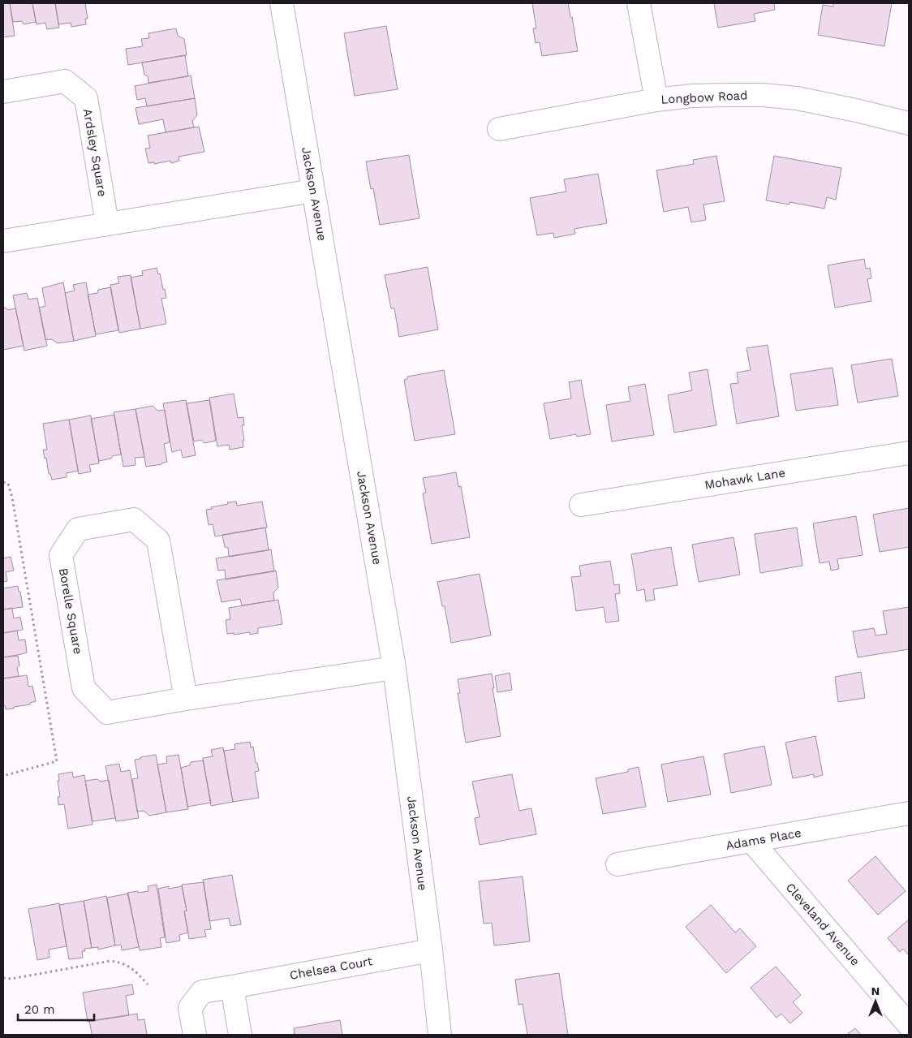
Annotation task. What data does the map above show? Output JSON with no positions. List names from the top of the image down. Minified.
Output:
{"streets":{"street":["Longbow Road","Ardsley Square","Jackson Avenue","Mohawk Lane","Borelle Square","Adams Place","Cleveland Avenue","Chelsea Court"]},"crossings":[["Jackson Avenue","Borelle Square"],["Jackson Avenue","Chelsea Court"],["Adams Place","Cleveland Avenue"]],"scale_bar":"20 m","north":"top"}
